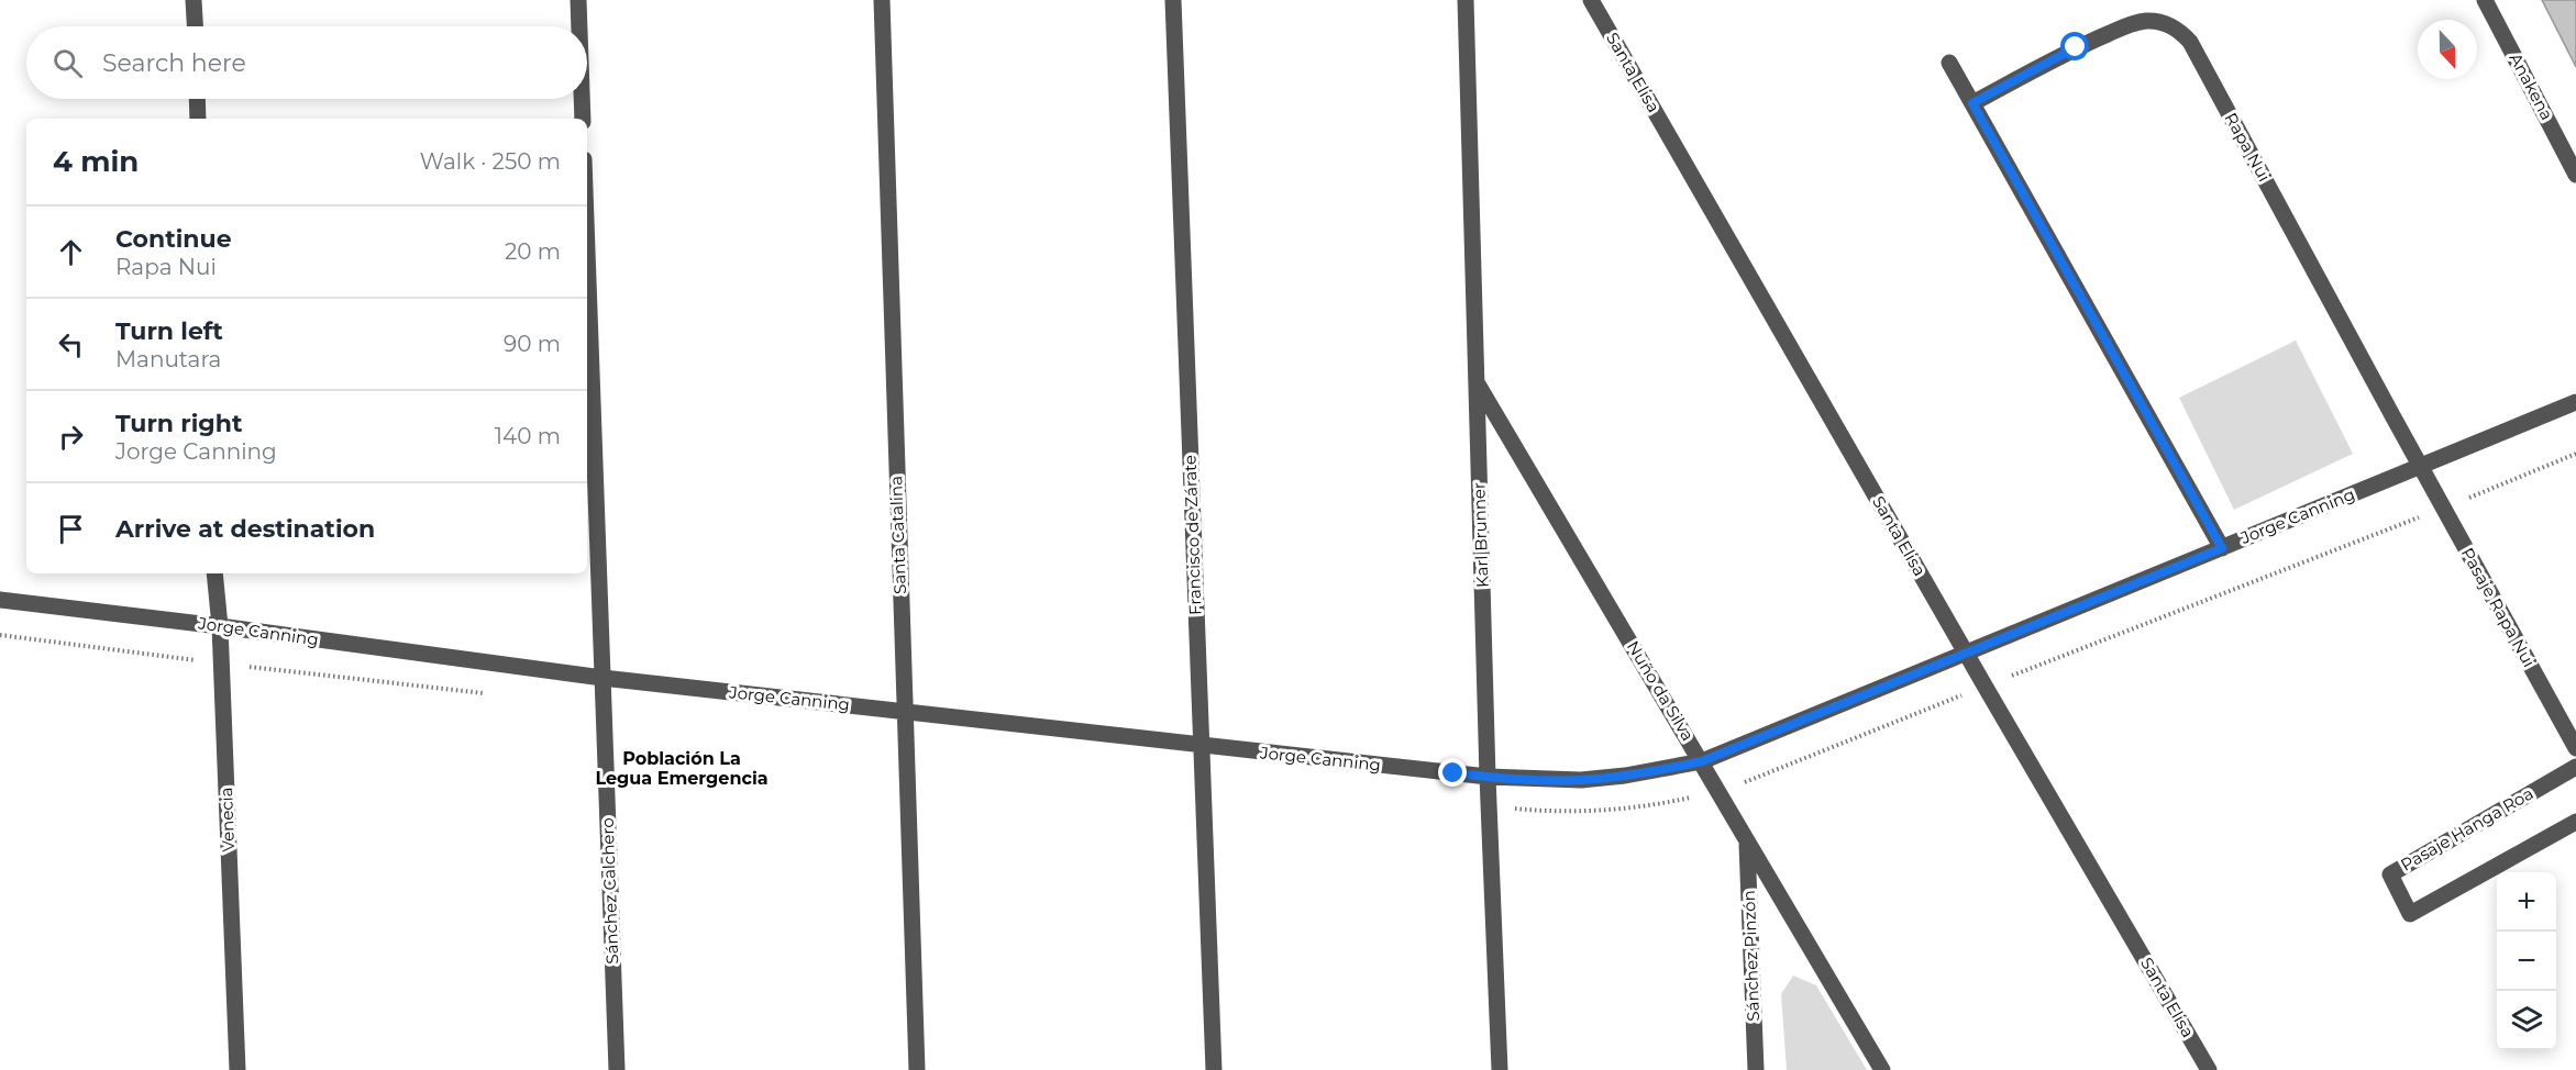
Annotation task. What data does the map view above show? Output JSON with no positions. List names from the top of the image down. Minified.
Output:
{"streets":{"street":["Santa Elisa","Anakena","Rapa Nui","Jorge Canning","Santa Catalina","Francisco de Zárate","Karl Brunner","Pasaje Rapa Nui","Nuño da Silva","Venecia","Pasaje Hanga Roa","Sánchez Calchero","Sánchez Pinzón"]},"crossings":[["Santa Elisa","Jorge Canning"],["Rapa Nui","Jorge Canning"],["Rapa Nui","Pasaje Rapa Nui"],["Jorge Canning","Santa Catalina"],["Jorge Canning","Francisco de Zárate"],["Jorge Canning","Karl Brunner"],["Jorge Canning","Pasaje Rapa Nui"],["Jorge Canning","Nuño da Silva"],["Jorge Canning","Venecia"],["Jorge Canning","Sánchez Calchero"],["Karl Brunner","Nuño da Silva"],["Nuño da Silva","Sánchez Pinzón"]],"districts":["Población La Legua Emergencia"],"north":"bottom","page":{"search":"Search here","heading":["4 min","Walk · 250 m"],"list":[["Continue","Rapa Nui","20 m"],["Turn left","Manutara","90 m"],["Turn right","Jorge Canning","140 m"],"Arrive at destination"],"map_buttons":["+","−"]}}
